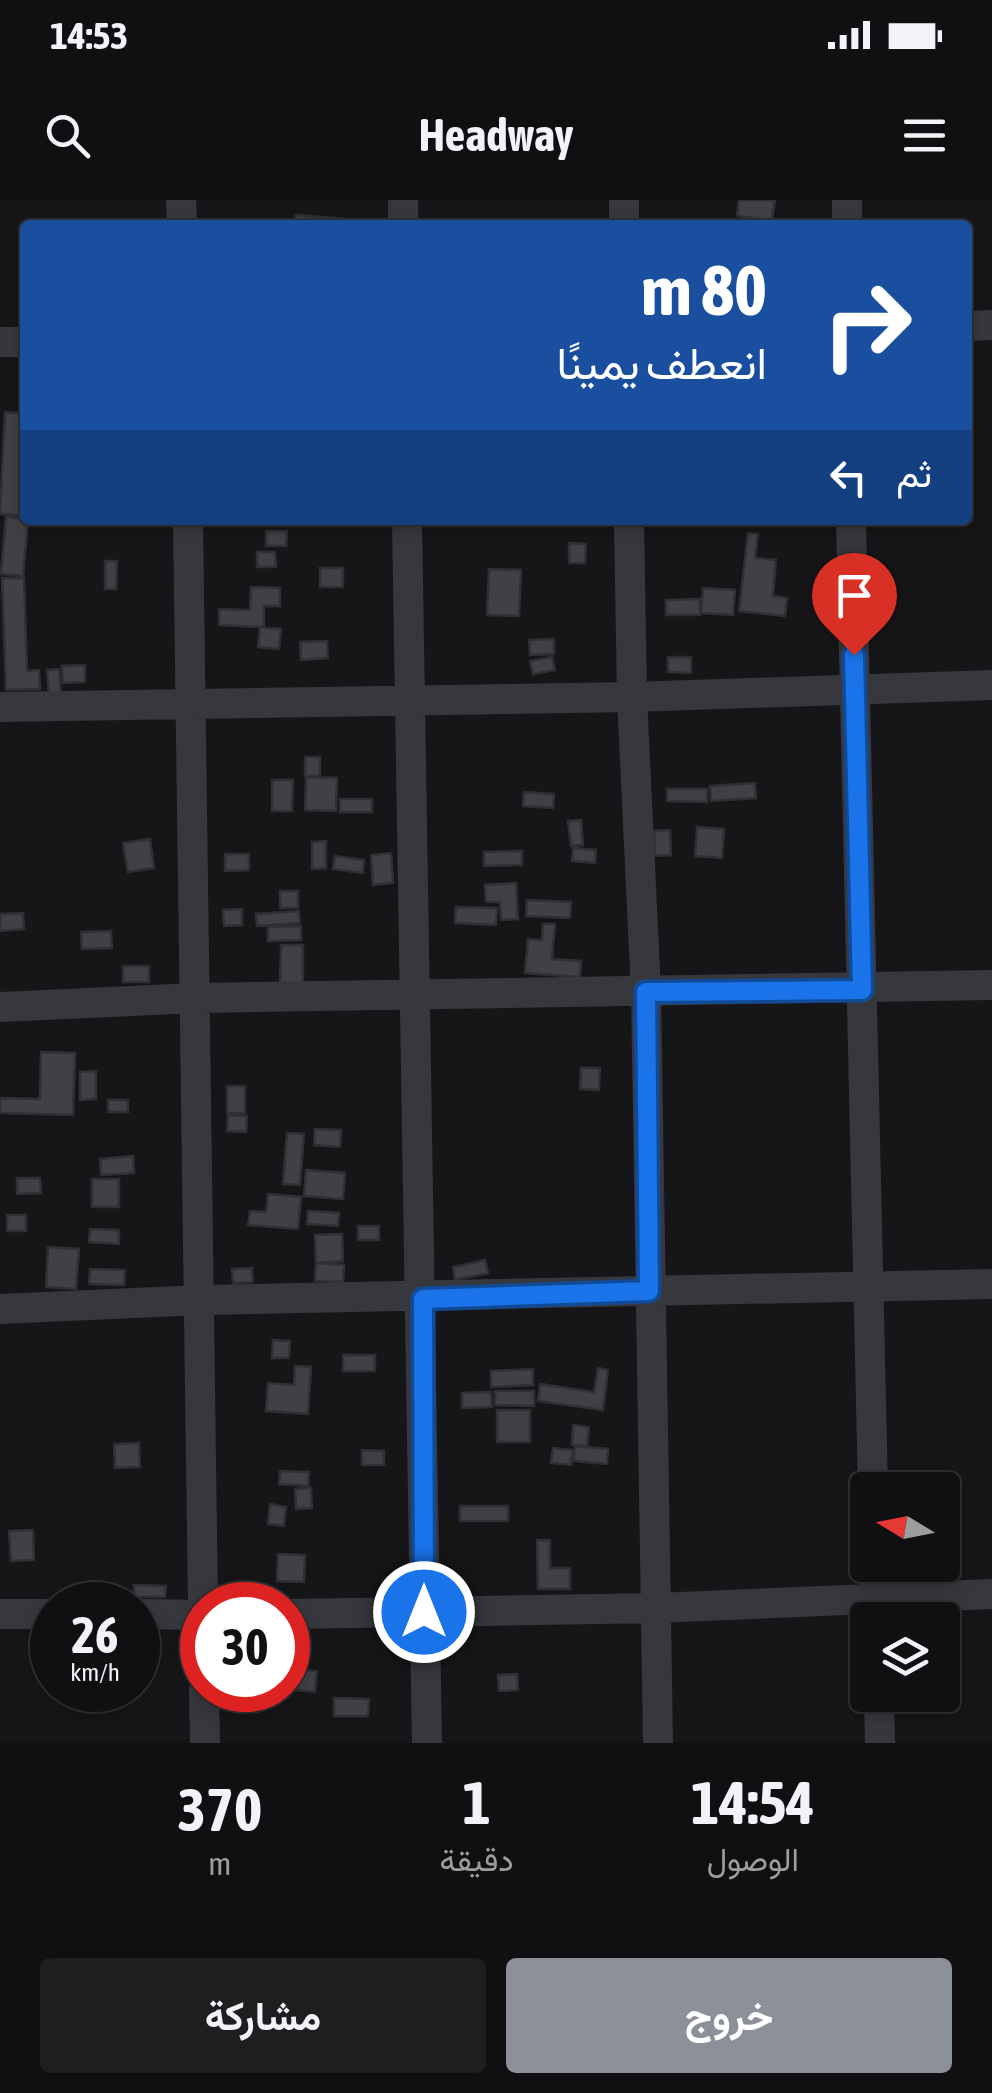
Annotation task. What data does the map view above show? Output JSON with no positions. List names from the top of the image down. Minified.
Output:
{"north":"left","page":{"status":"14:53","header":"Headway","turn":["80 m","انعطف يمينًا"],"then":"ثم","speed":"26 km/h","limit":"30","eta":["14:54","الوصول","1","دقيقة","370","m"],"buttons":["خروج","مشاركة"]}}
